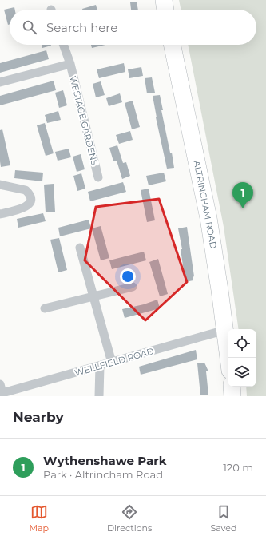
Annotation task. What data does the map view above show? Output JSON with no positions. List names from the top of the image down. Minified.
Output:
{"streets":{"highway":["ALTRINCHAM ROAD"],"street":["WESTAGE GARDENS","WELLFIELD ROAD"]},"crossings":[["ALTRINCHAM ROAD","WELLFIELD ROAD"]],"page":{"search":"Search here","pins":"1","heading":"Nearby","list":[{"mark":"1","name":"Wythenshawe Park","note":"Park · Altrincham Road","value":"120 m"}],"nav":["Map","Directions","Saved"]}}
